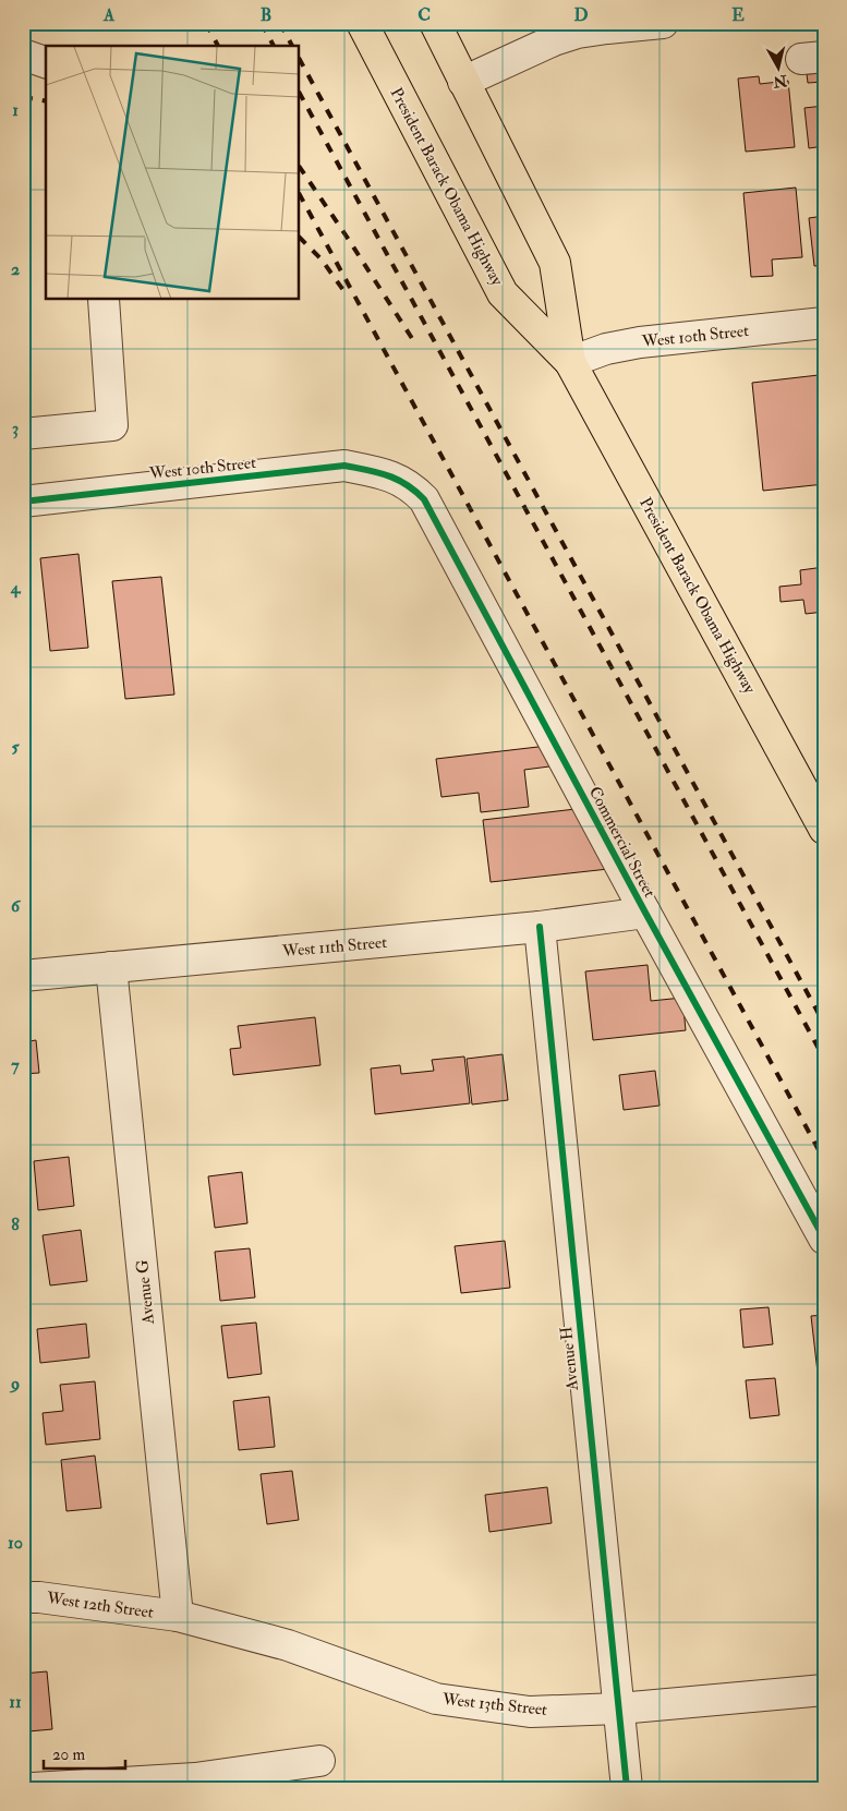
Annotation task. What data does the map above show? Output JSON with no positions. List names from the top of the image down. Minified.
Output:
{"streets":{"main road":["President Barack Obama Highway"],"street":["West 10th Street","Commercial Street","West 11th Street","Avenue G","Avenue H","West 12th Street","West 13th Street"]},"crossings":[["President Barack Obama Highway","West 10th Street"],["West 10th Street","Commercial Street"],["Commercial Street","West 11th Street"],["West 11th Street","Avenue G"],["West 11th Street","Avenue H"],["Avenue G","West 12th Street"],["Avenue G","West 13th Street"],["Avenue H","West 13th Street"],["West 12th Street","West 13th Street"]],"scale_bar":"20 m","north":"bottom","grid":{"columns":["A","B","C","D","E"],"rows":["1","2","3","4","5","6","7","8","9","10","11"]}}
